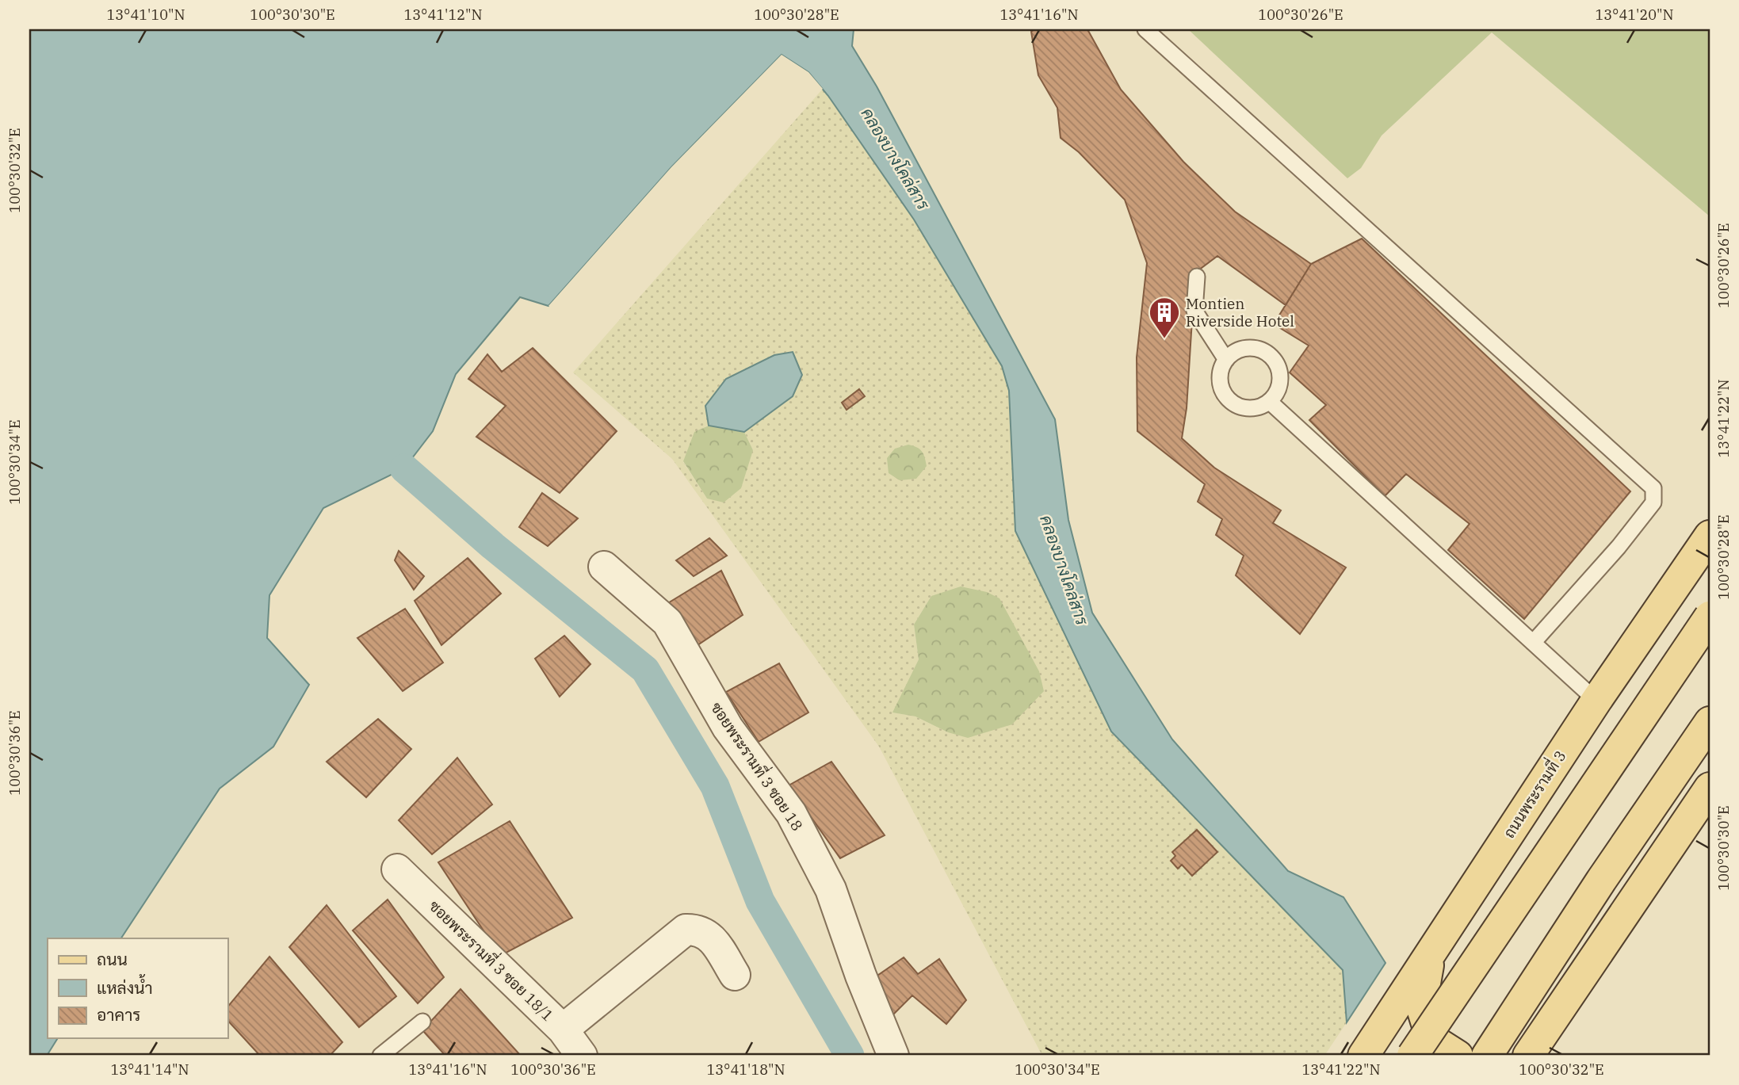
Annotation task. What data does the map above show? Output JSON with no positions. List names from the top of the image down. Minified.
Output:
{"streets":{"main road":["ถนนพระรามที่ 3"],"street":["ซอยพระรามที่ 3 ซอย 18","ซอยพระรามที่ 3 ซอย 18/1"]},"water":["คลองบางโคล่สาร"],"places":{"building":["Montien Riverside Hotel"]},"legend":["ถนน","แหล่งน้ำ","อาคาร"],"coordinates":["13°41'10\"N","100°30'30\"E","13°41'12\"N","100°30'28\"E","13°41'16\"N","100°30'26\"E","13°41'20\"N","100°30'32\"E","13°41'22\"N","100°30'34\"E","100°30'36\"E","13°41'14\"N","13°41'18\"N"]}
